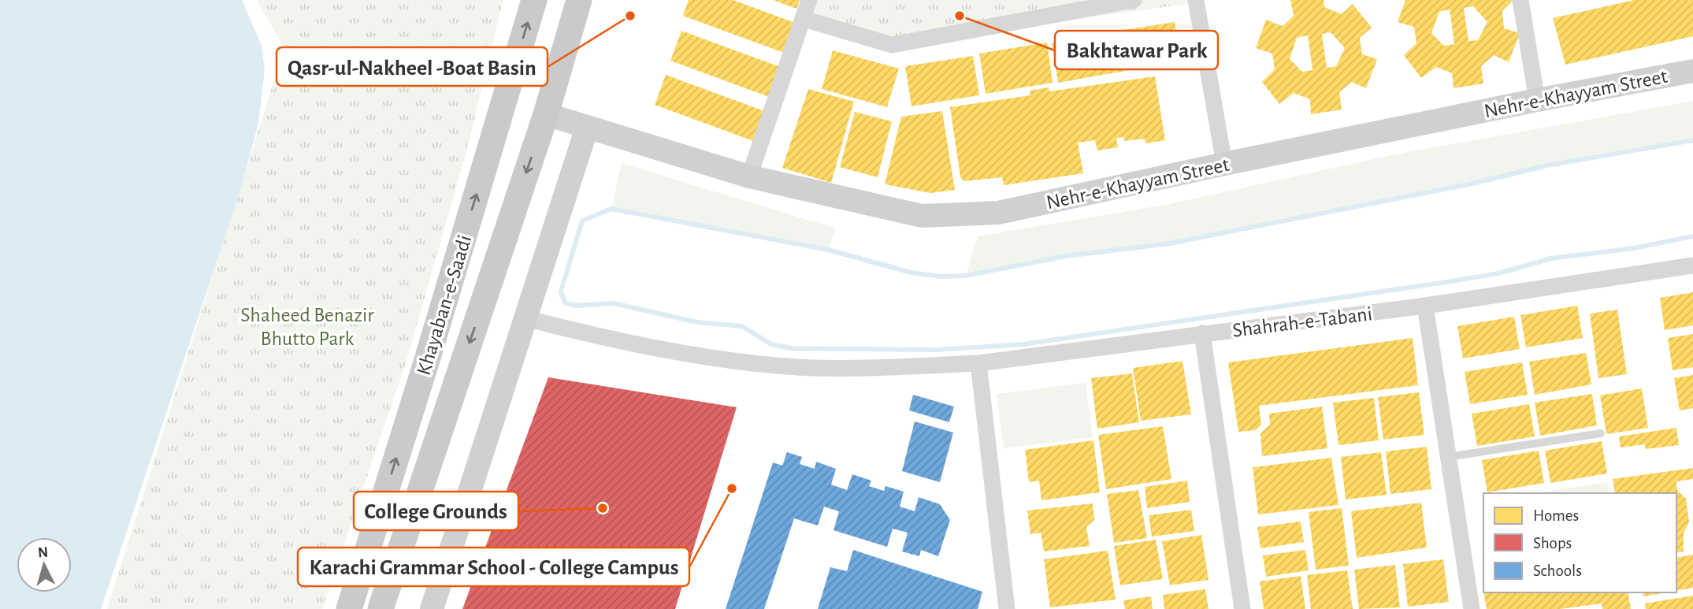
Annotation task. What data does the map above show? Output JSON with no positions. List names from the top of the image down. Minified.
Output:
{"streets":{"main road":["Khayaban-e-Saadi"],"street":["Nehr-e-Khayyam Street","Shahrah-e-Tabani"]},"crossings":[["Nehr-e-Khayyam Street","Khayaban-e-Saadi"]],"parks":["Shaheed Benazir Bhutto Park"],"places":["Qasr-ul-Nakheel -Boat Basin","Bakhtawar Park","Karachi Grammar School - College Campus","College Grounds"],"legend":["Homes","Shops","Schools"],"north":"top"}
